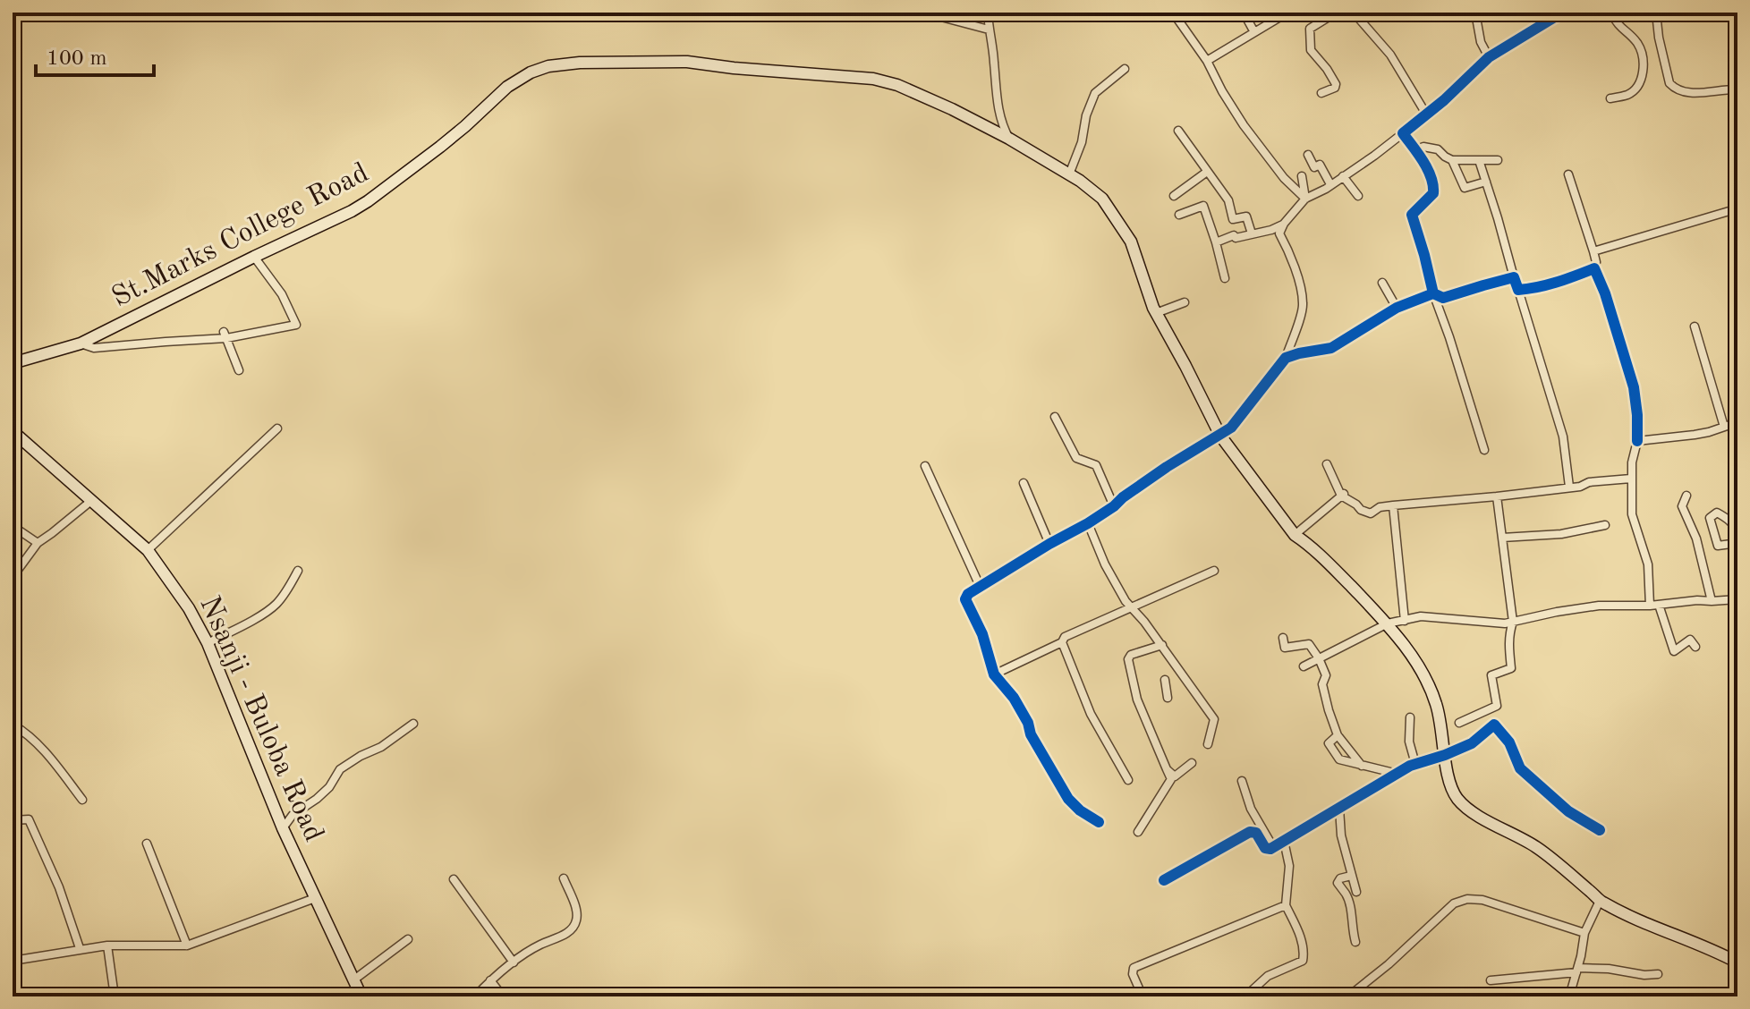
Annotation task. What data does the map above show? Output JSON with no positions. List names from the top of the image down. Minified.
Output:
{"streets":{"main road":["St.Marks College Road","Nsanji - Buloba Road"]},"scale_bar":"100 m"}
